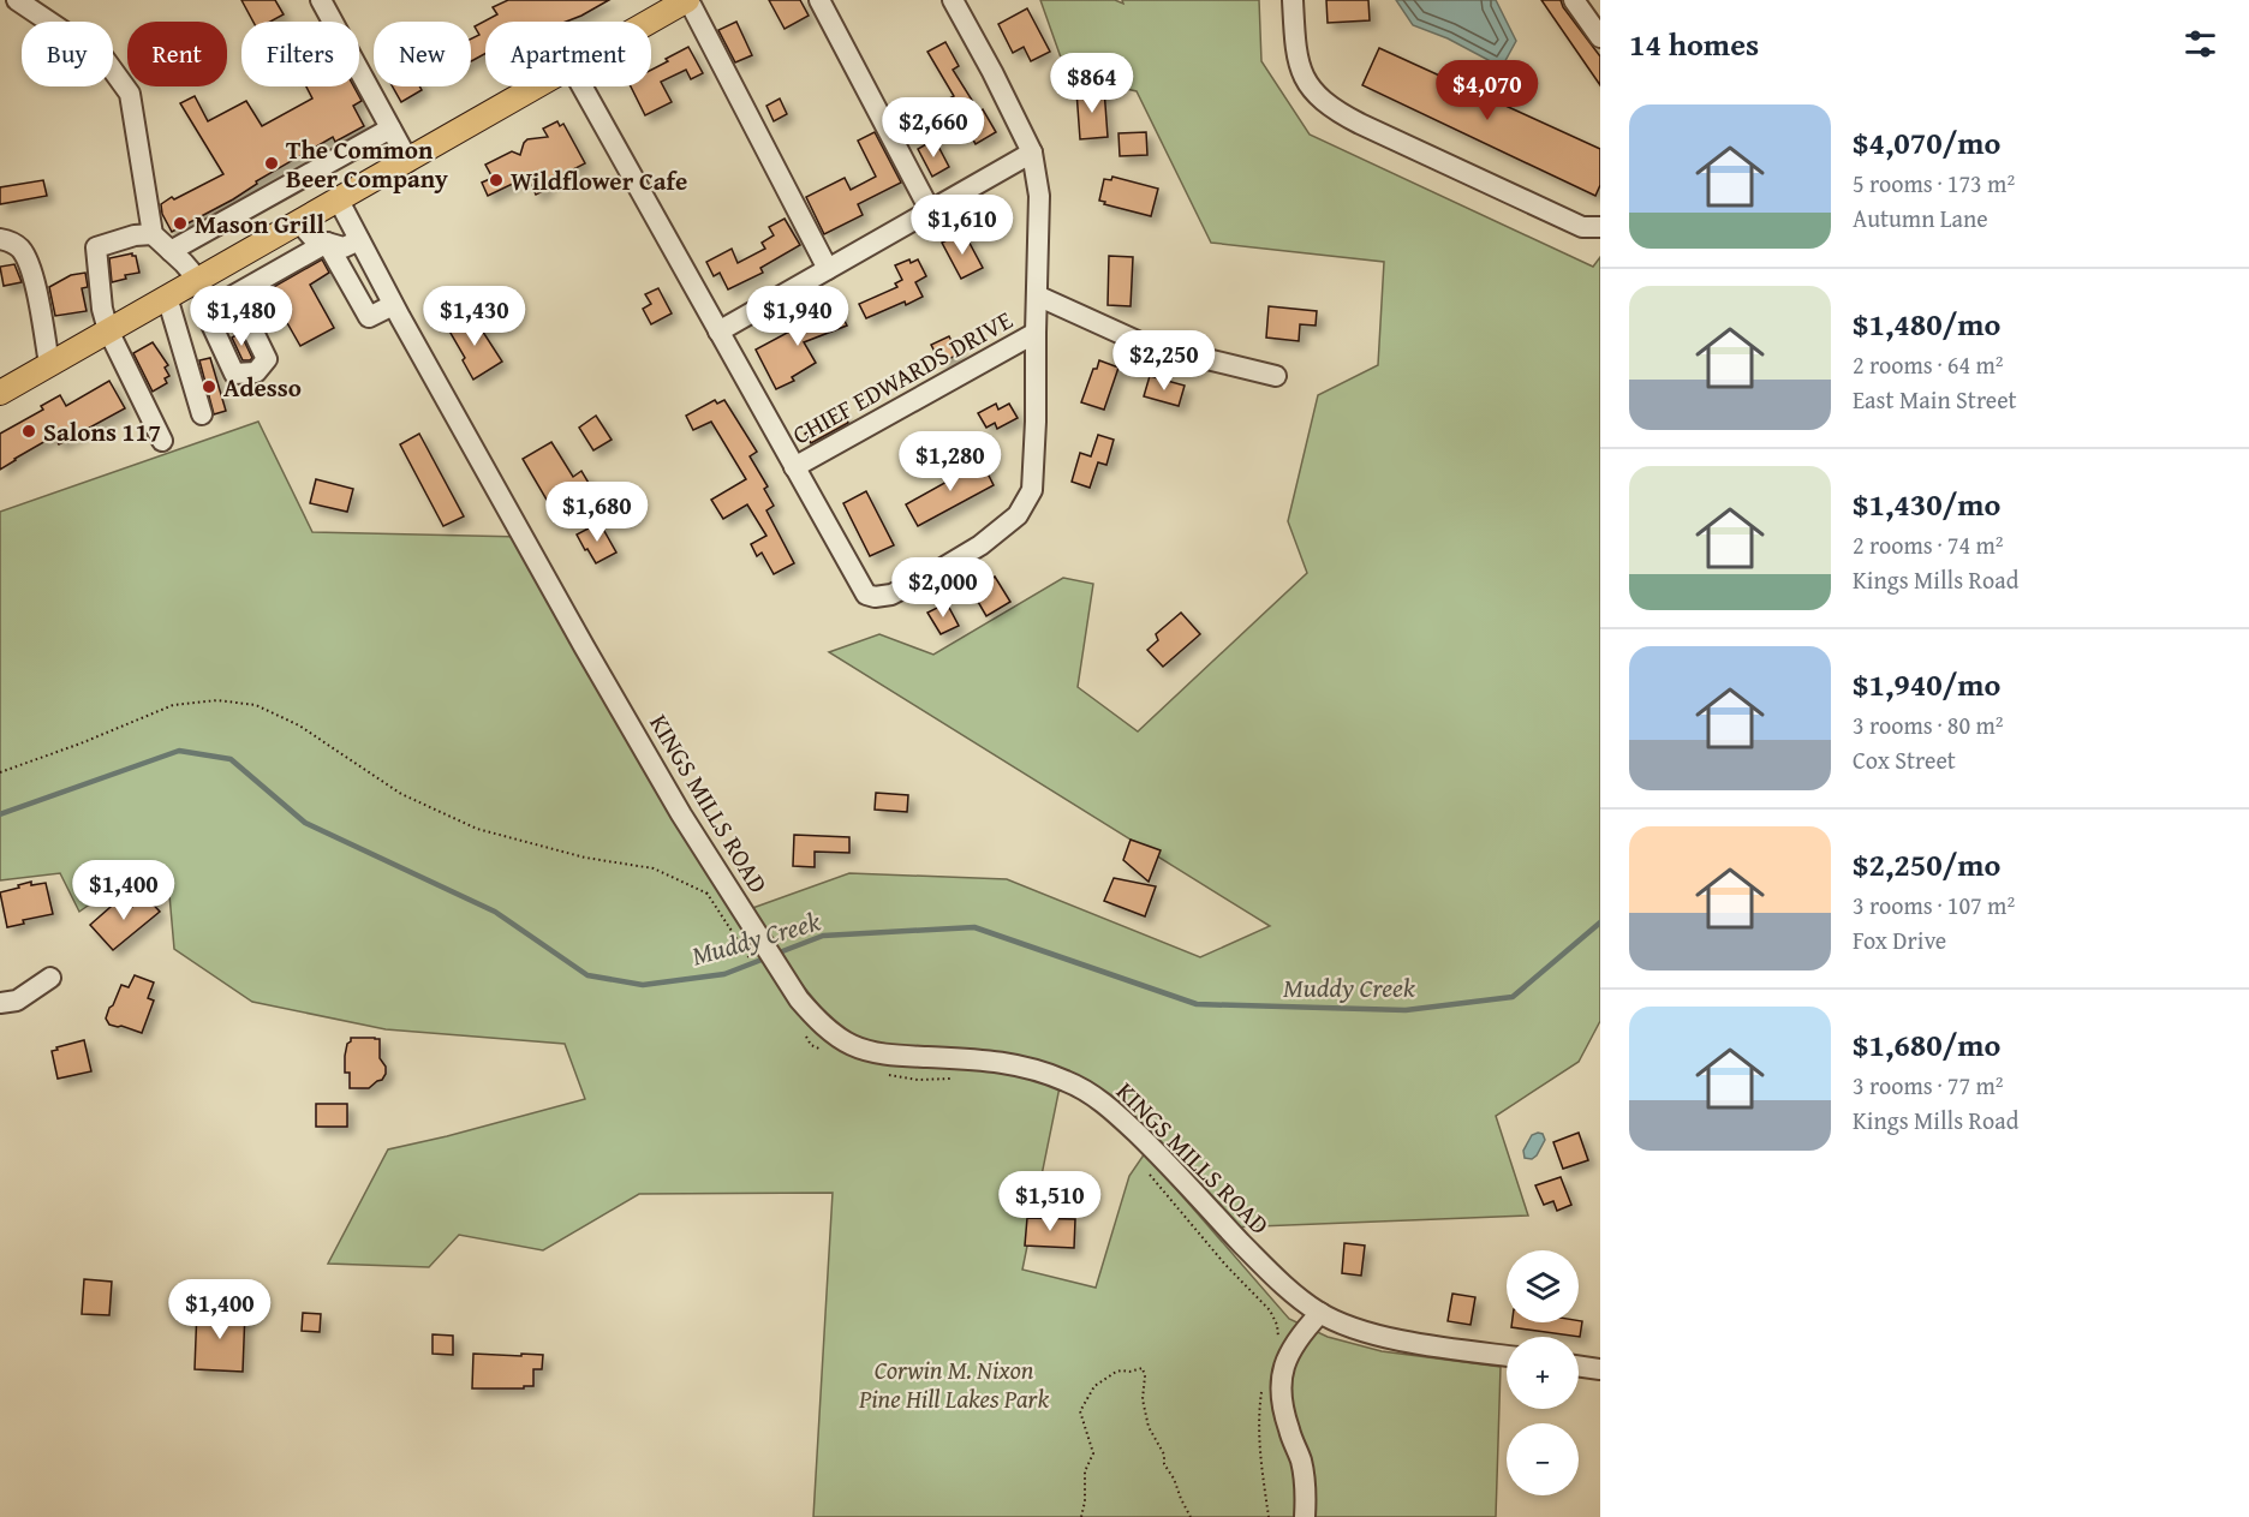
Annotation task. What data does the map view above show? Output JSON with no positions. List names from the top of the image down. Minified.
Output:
{"streets":{"street":["CHIEF EDWARDS DRIVE","KINGS MILLS ROAD"]},"water":["Muddy Creek"],"parks":["Corwin M. Nixon Pine Hill Lakes Park"],"places":["The Common Beer Company","Wildflower Cafe","Mason Grill","Adesso","Salons 117"],"page":{"heading":"14 homes","chip":["Buy","Rent","Filters","New","Apartment"],"price":["$864","$4,070","$2,660","$1,610","$1,480","$1,430","$1,940","$2,250","$1,280","$1,680","$2,000","$1,400","$1,510","$1,400"],"list":[{"name":"$4,070/mo","note":"5 rooms · 173 m² · Autumn Lane"},{"name":"$1,480/mo","note":"2 rooms · 64 m² · East Main Street"},{"name":"$1,430/mo","note":"2 rooms · 74 m² · Kings Mills Road"},{"name":"$1,940/mo","note":"3 rooms · 80 m² · Cox Street"},{"name":"$2,250/mo","note":"3 rooms · 107 m² · Fox Drive"},{"name":"$1,680/mo","note":"3 rooms · 77 m² · Kings Mills Road"}],"map_buttons":["+","−"]}}
